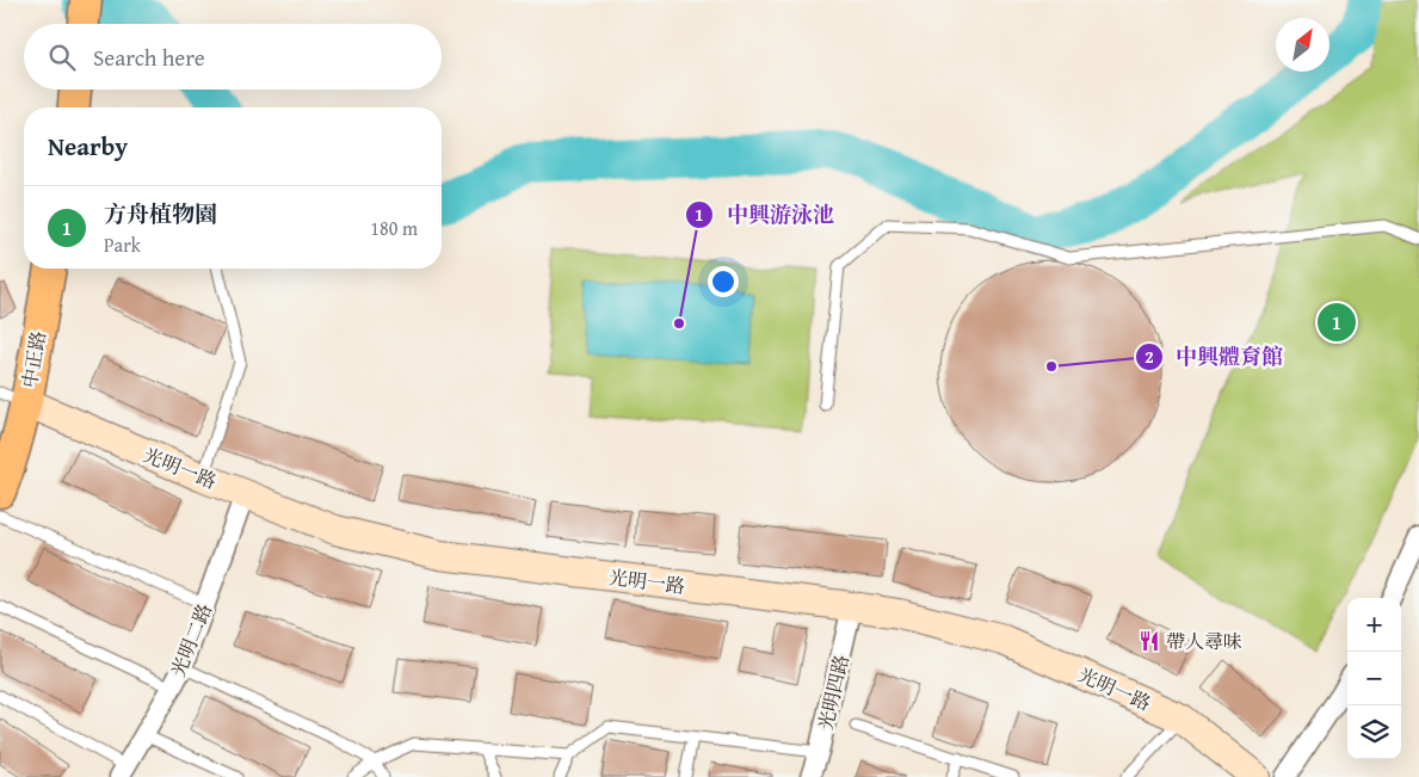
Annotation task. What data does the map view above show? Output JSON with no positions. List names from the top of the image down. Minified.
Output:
{"streets":{"main road":["中正路"],"street":["光明一路","光明二路","光明四路"]},"crossings":[["中正路","光明一路"],["光明一路","光明二路"],["光明一路","光明四路"]],"places":{"other":["中興游泳池","中興體育館"],"restaurant":["帶人尋味"]},"north":"top right","page":{"search":"Search here","heading":"Nearby","list":[{"mark":"1","name":"方舟植物園","note":"Park","value":"180 m"}],"pins":"1","map_buttons":["+","−"]}}
